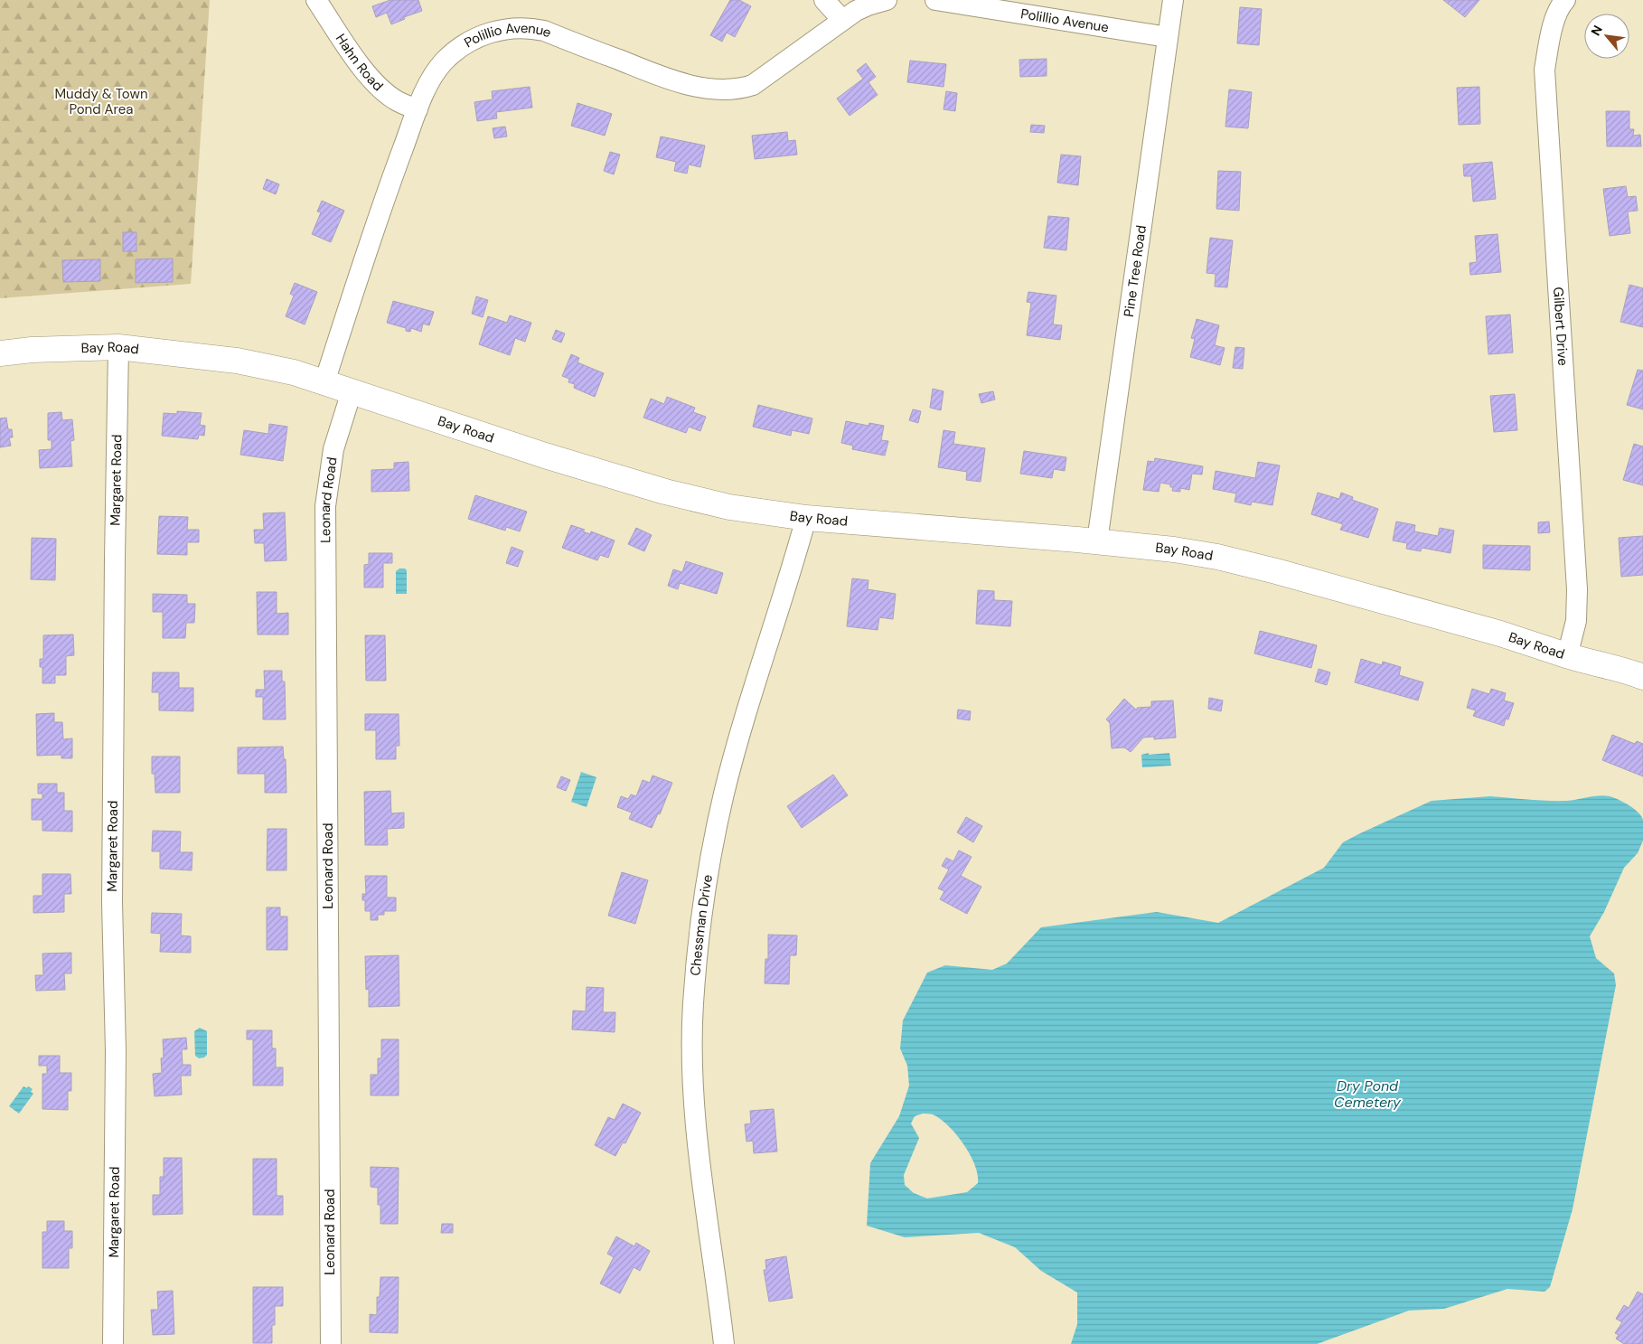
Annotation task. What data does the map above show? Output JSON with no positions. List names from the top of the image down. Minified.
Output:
{"streets":{"main road":["Bay Road"],"street":["Polillio Avenue","Hahn Road","Pine Tree Road","Gilbert Drive","Margaret Road","Leonard Road","Chessman Drive"]},"crossings":[["Polillio Avenue","Hahn Road"],["Polillio Avenue","Pine Tree Road"],["Polillio Avenue","Bay Road"],["Pine Tree Road","Bay Road"],["Gilbert Drive","Bay Road"],["Bay Road","Margaret Road"],["Bay Road","Leonard Road"],["Bay Road","Chessman Drive"]],"water":["Dry Pond Cemetery"],"parks":["Muddy & Town Pond Area"],"north":"top left"}
